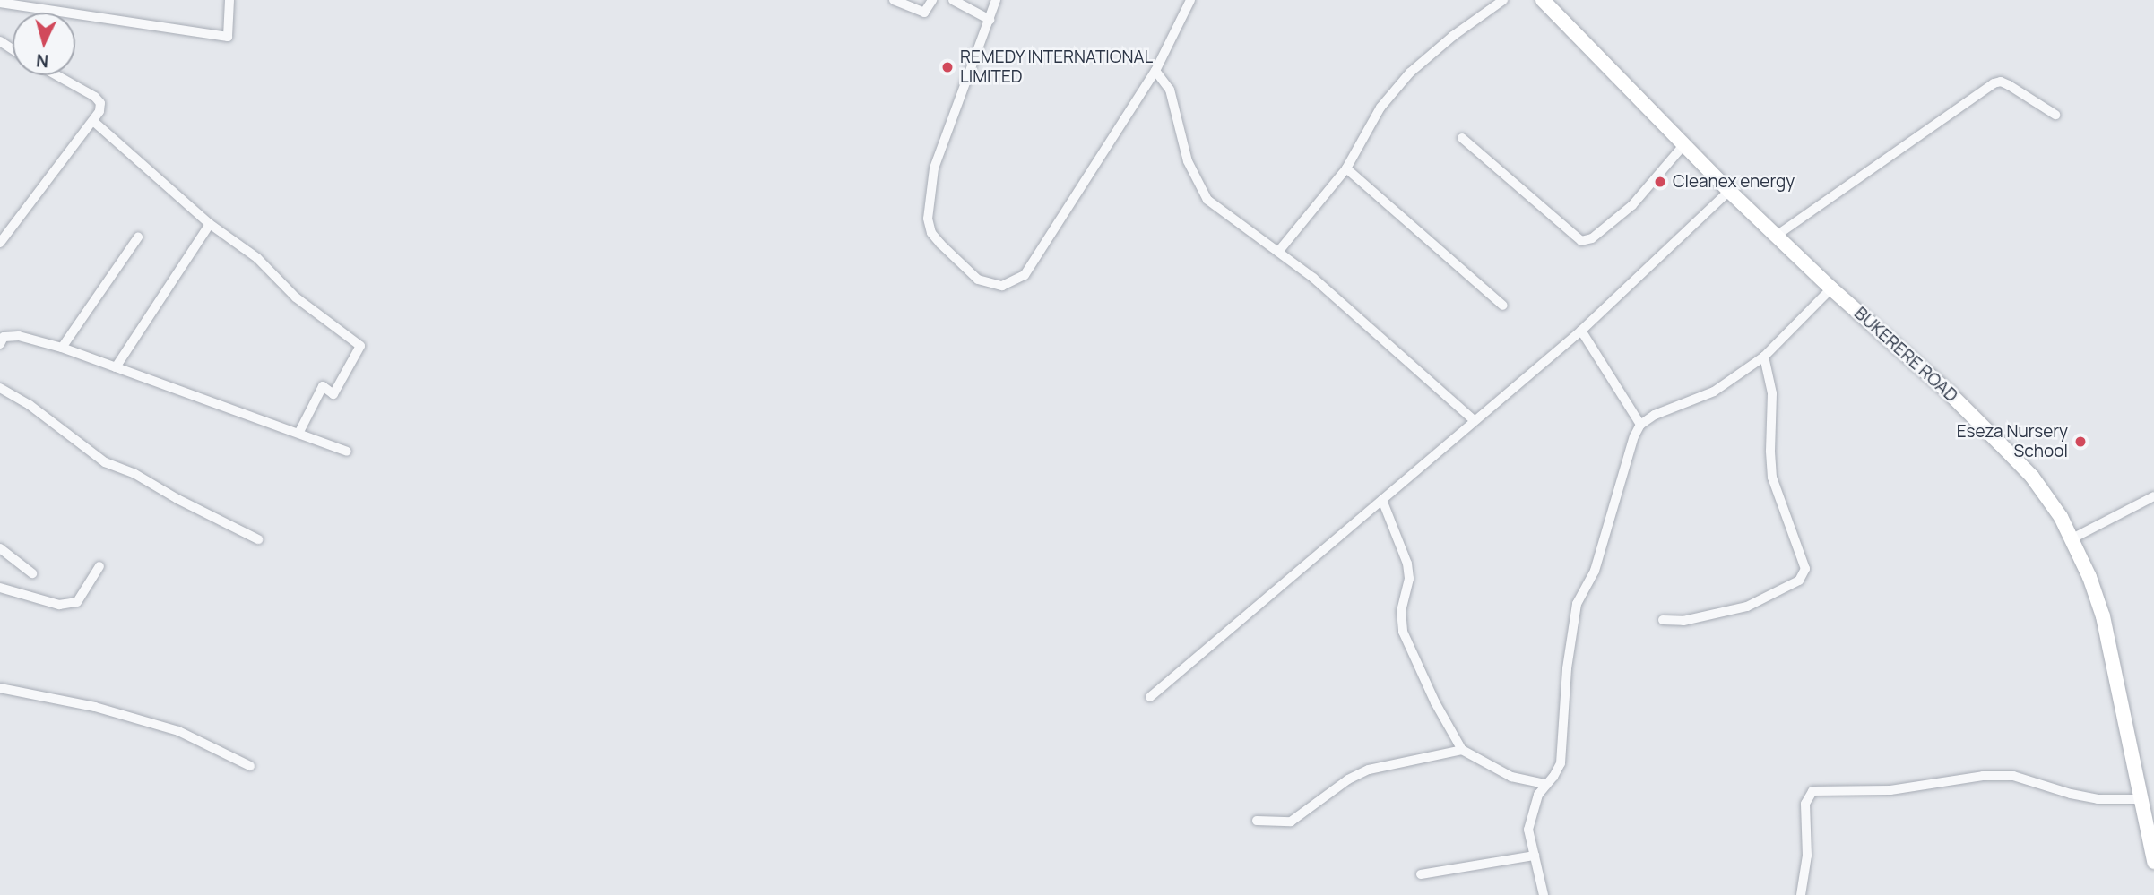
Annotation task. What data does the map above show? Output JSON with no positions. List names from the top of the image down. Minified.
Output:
{"streets":{"main road":["BUKERERE ROAD"]},"places":["REMEDY INTERNATIONAL LIMITED","Cleanex energy","Eseza Nursery School"],"north":"bottom"}
